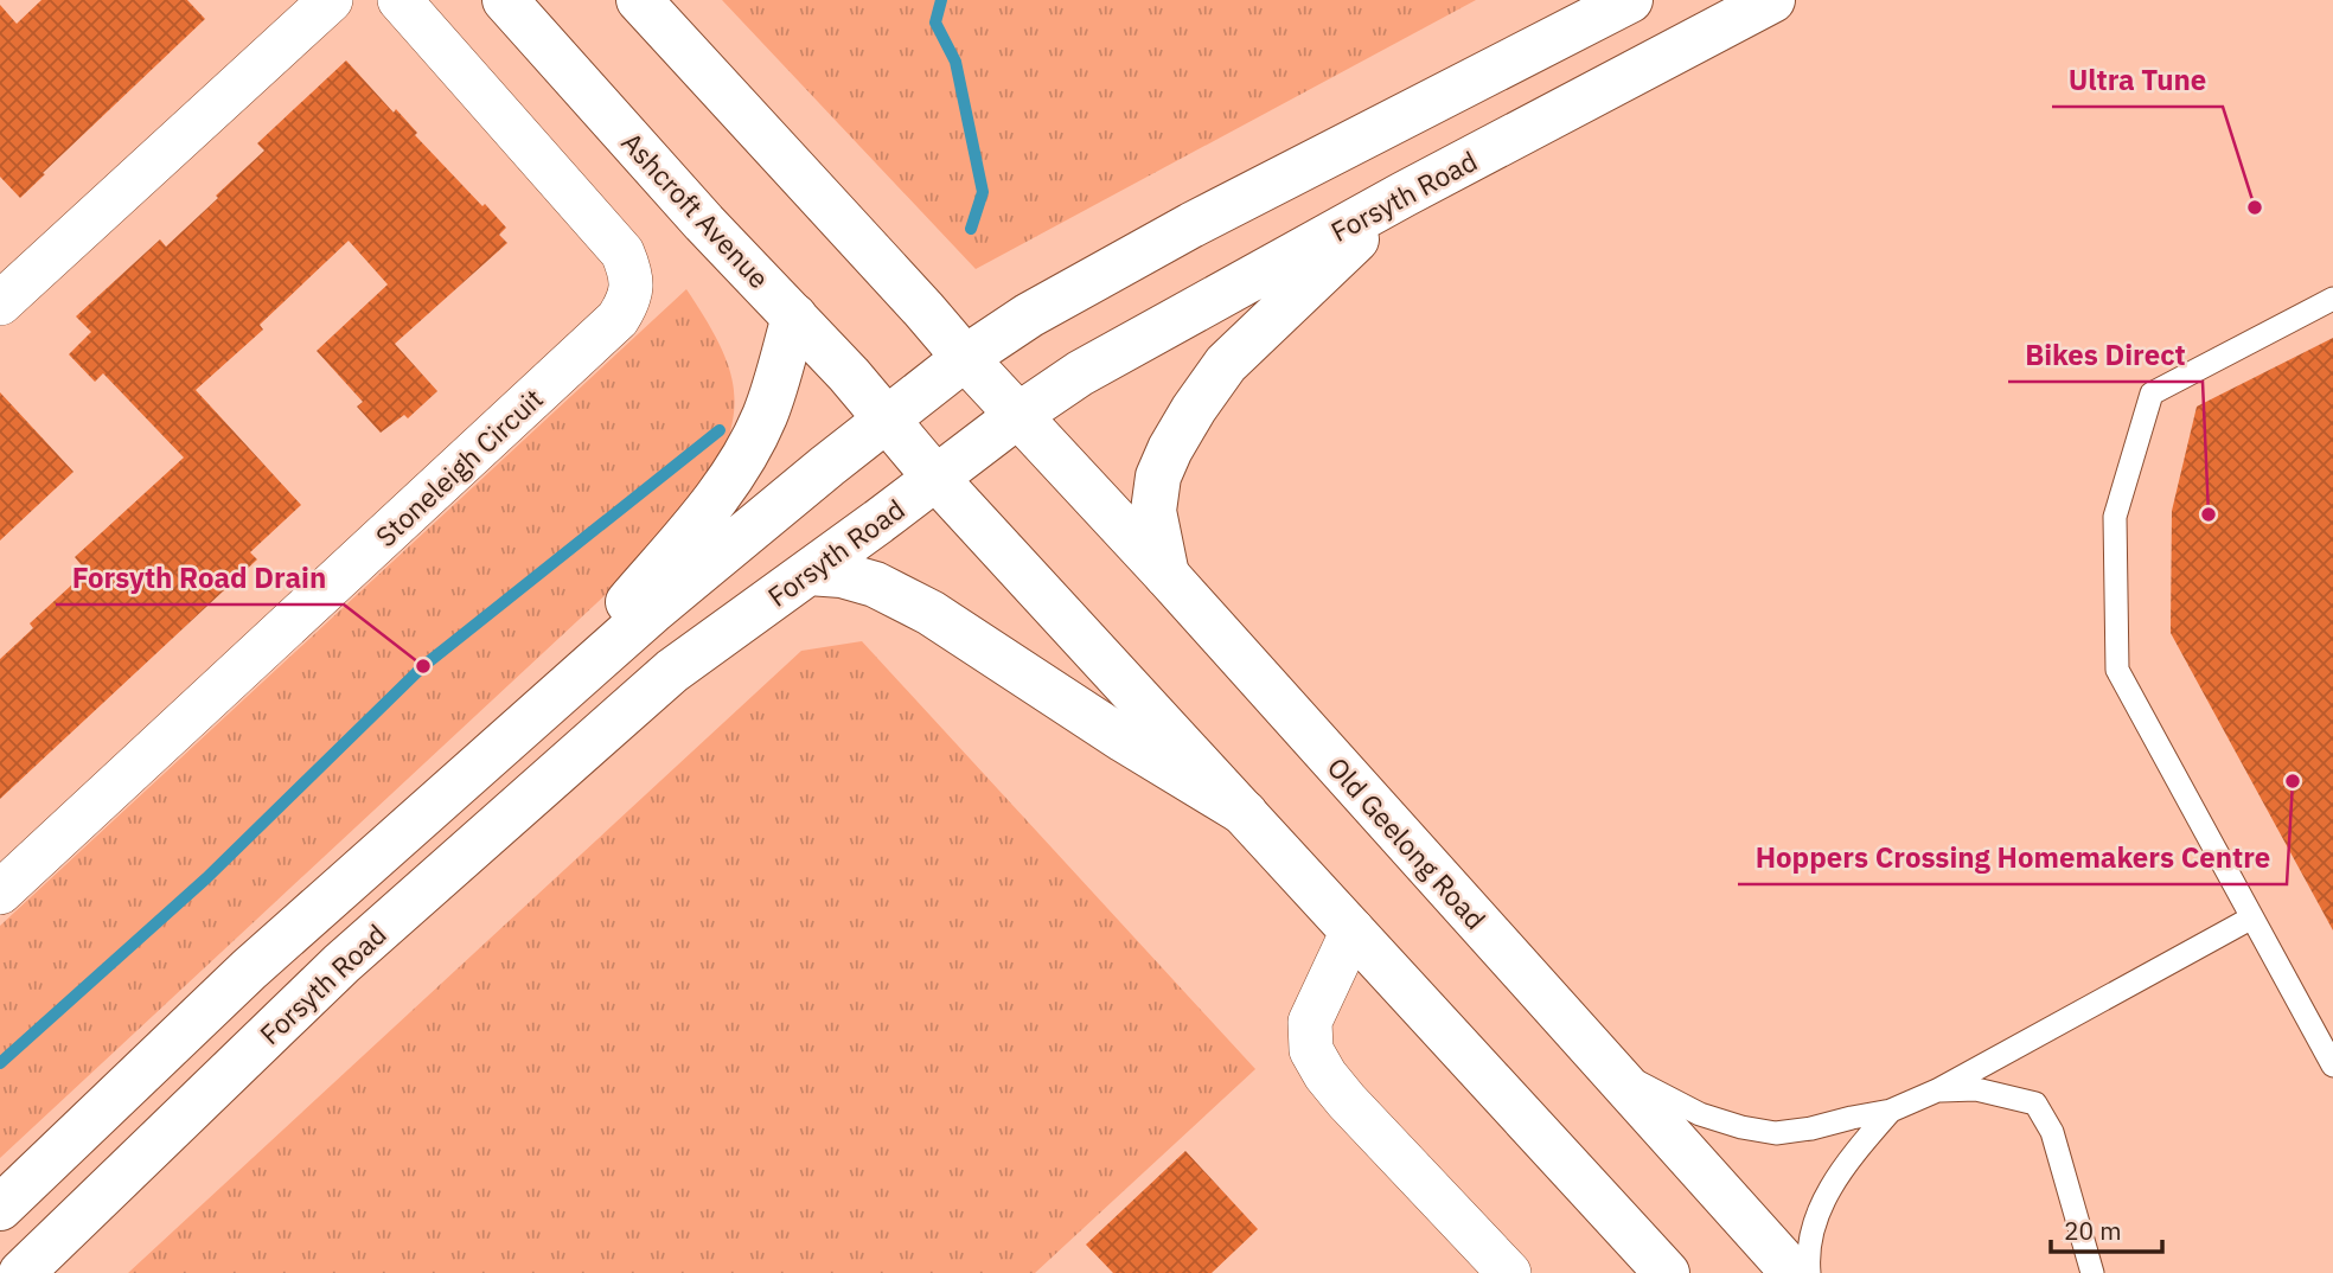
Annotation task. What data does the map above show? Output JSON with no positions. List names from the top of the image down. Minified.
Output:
{"streets":{"main road":["Forsyth Road","Ashcroft Avenue","Old Geelong Road"],"street":["Stoneleigh Circuit"]},"crossings":[["Forsyth Road","Ashcroft Avenue"],["Forsyth Road","Old Geelong Road"]],"places":["Ultra Tune","Bikes Direct","Forsyth Road Drain","Hoppers Crossing Homemakers Centre"],"scale_bar":"20 m"}
